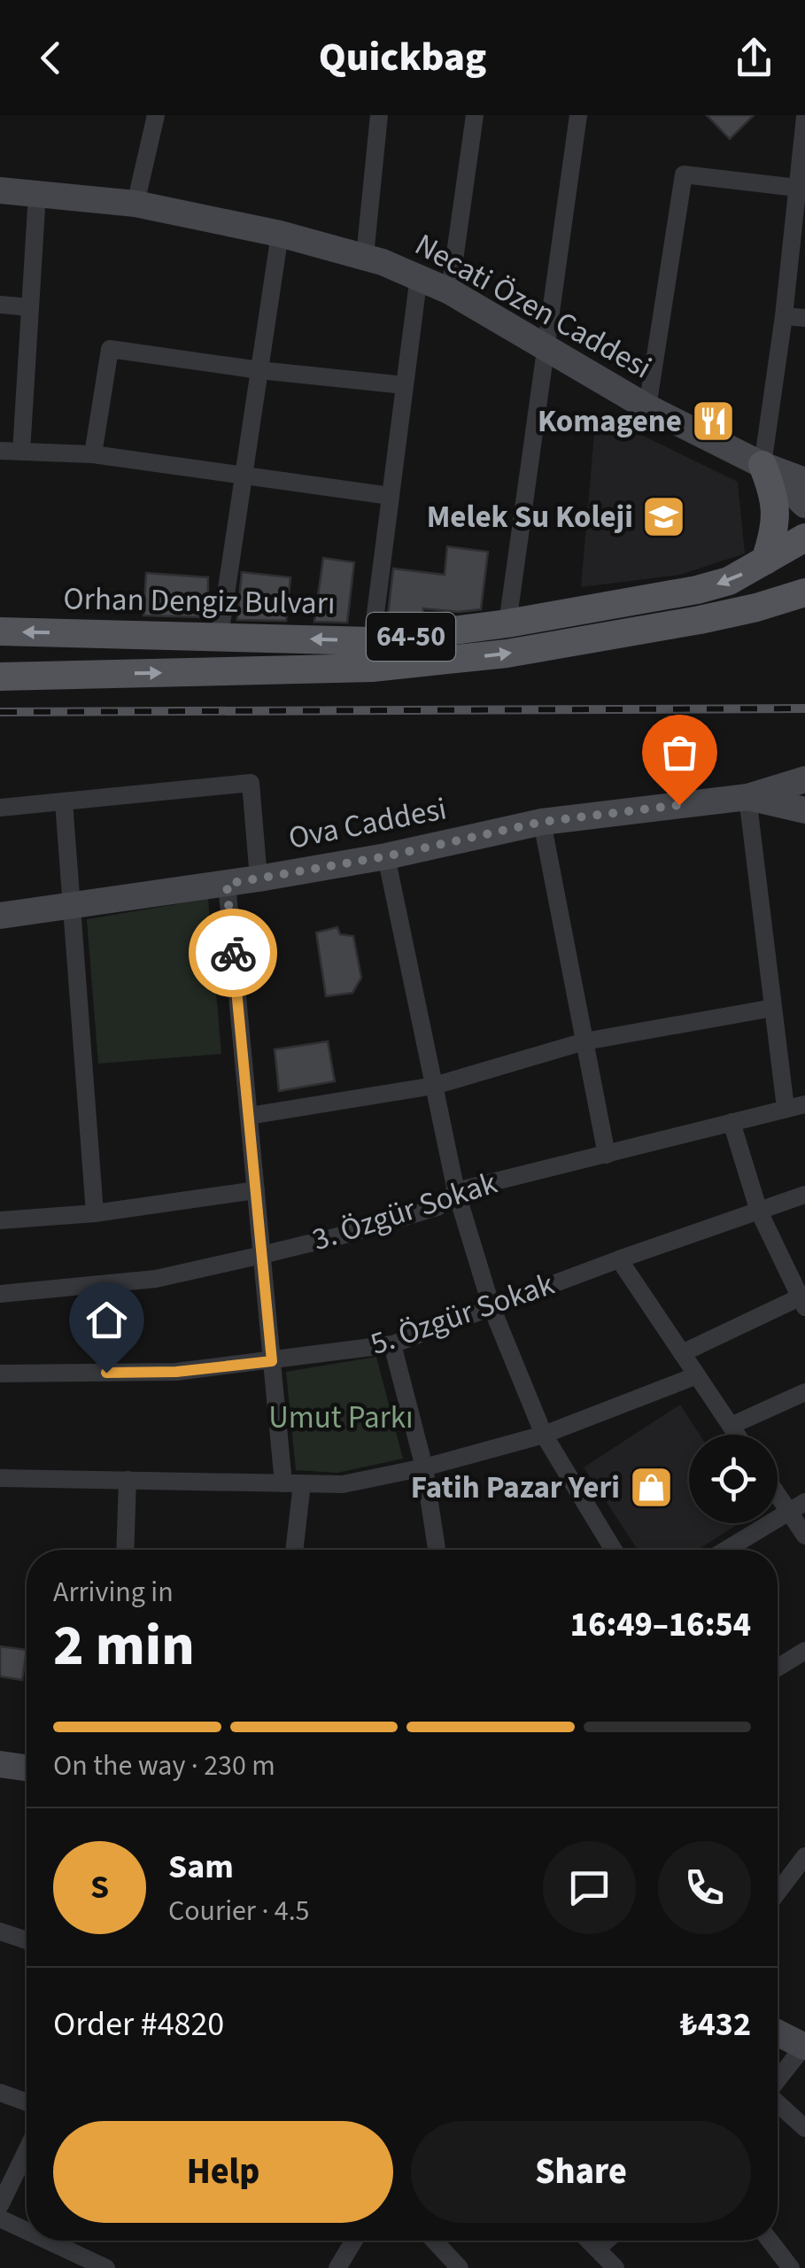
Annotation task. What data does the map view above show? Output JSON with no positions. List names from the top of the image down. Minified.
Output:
{"streets":{"main road":["Orhan Dengiz Bulvarı","64-50"],"street":["Necati Özen Caddesi","Ova Caddesi","3. Özgür Sokak","5. Özgür Sokak"]},"parks":["Umut Parkı"],"places":{"restaurant":["Komagene"],"school or university":["Melek Su Koleji"],"shop":["Fatih Pazar Yeri"]},"page":{"header":"Quickbag","heading":["2 min","Arriving in","16:49–16:54"],"panel":["Sam","Courier · 4.5","Order #4820","₺432"],"bar":"On the way · 230 m","round":"S","buttons":["Help","Share"]}}
